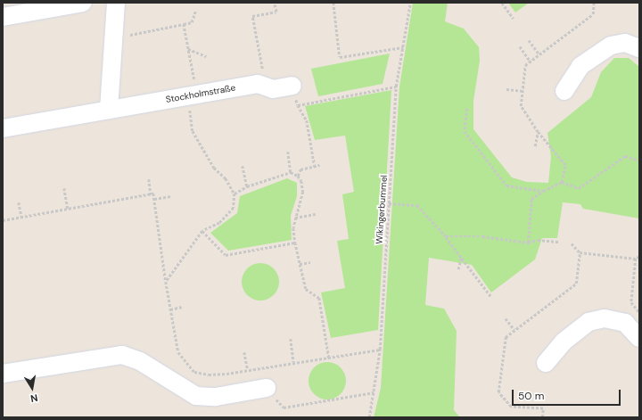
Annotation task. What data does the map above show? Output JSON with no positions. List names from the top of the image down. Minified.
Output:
{"streets":{"street":["Stockholmstraße"],"path":["Wikingerbummel"]},"scale_bar":"50 m","north":"bottom"}
